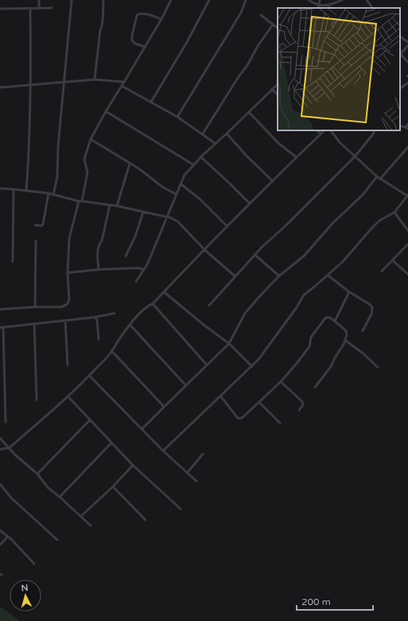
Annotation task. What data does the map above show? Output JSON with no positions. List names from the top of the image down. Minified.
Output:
{"scale_bar":"200 m","north":"top"}
